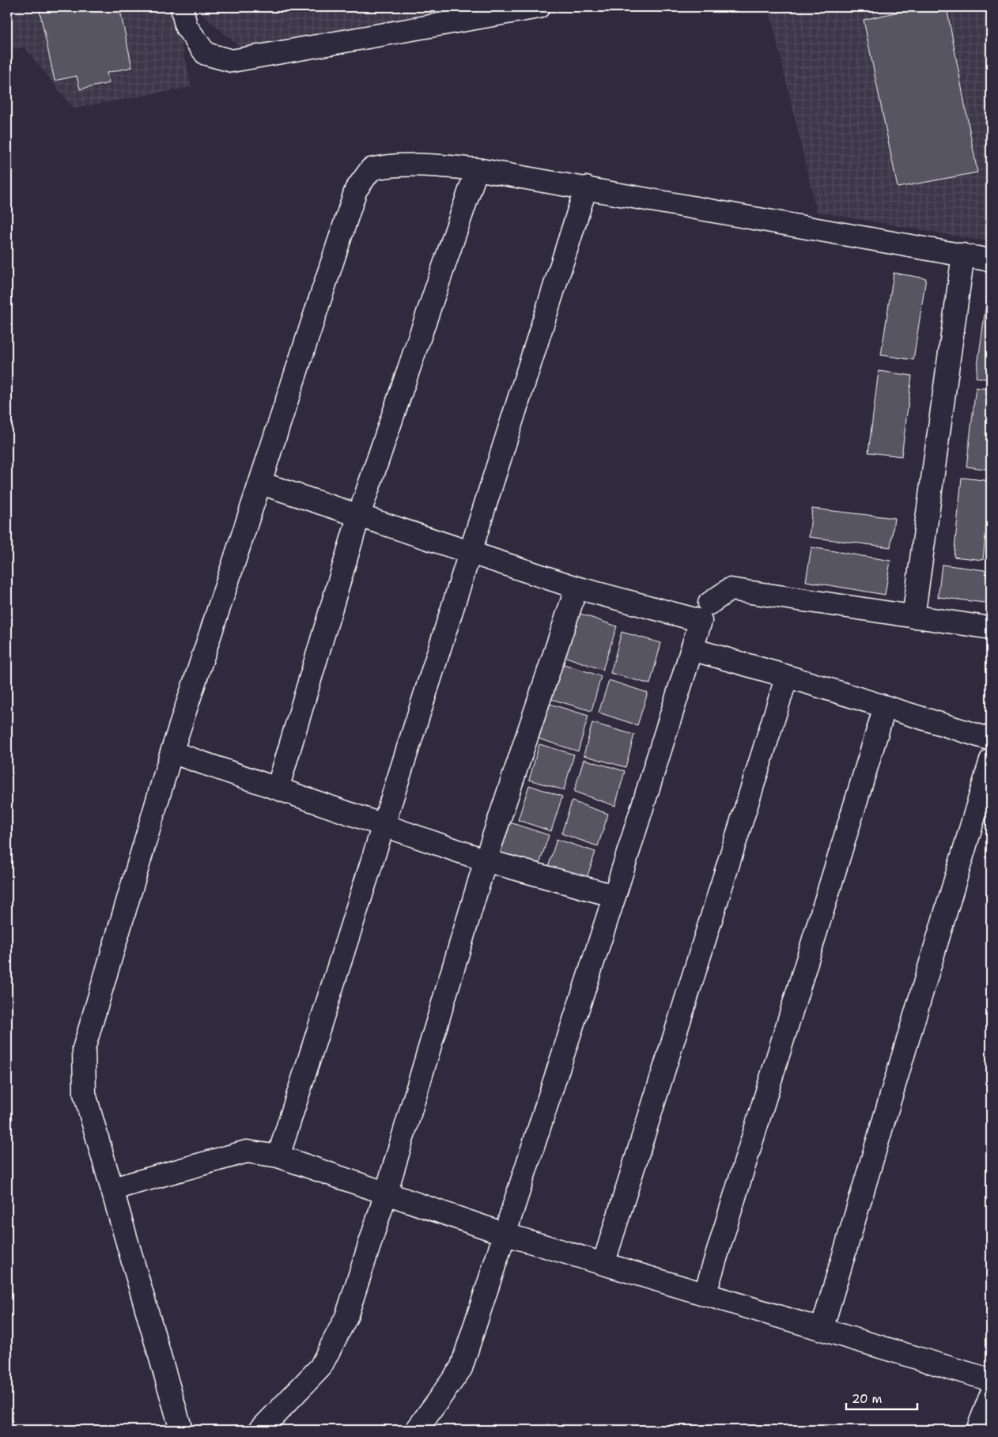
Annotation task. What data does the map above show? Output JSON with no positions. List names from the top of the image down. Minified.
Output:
{"scale_bar":"20 m"}
